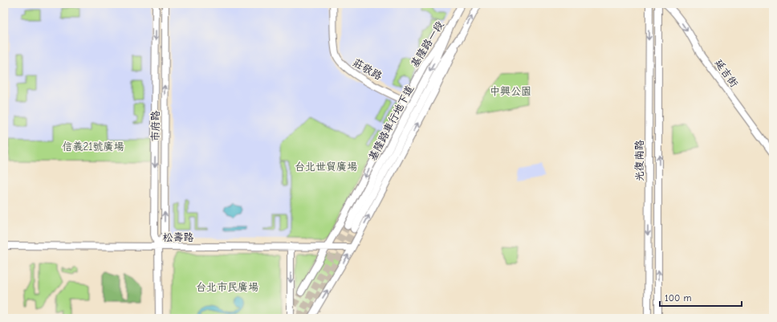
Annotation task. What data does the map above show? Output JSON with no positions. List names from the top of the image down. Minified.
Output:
{"streets":{"main road":["基隆路一段","莊敬路","延吉街","基隆路車行地下道","市府路","光復南路","松壽路"]},"crossings":[["基隆路一段","莊敬路"],["基隆路一段","基隆路車行地下道"],["基隆路一段","松壽路"],["市府路","松壽路"]],"one_way":["延吉街"],"parks":["中興公園","信義21號廣場","台北世貿廣場","台北市民廣場"],"scale_bar":"100 m"}
